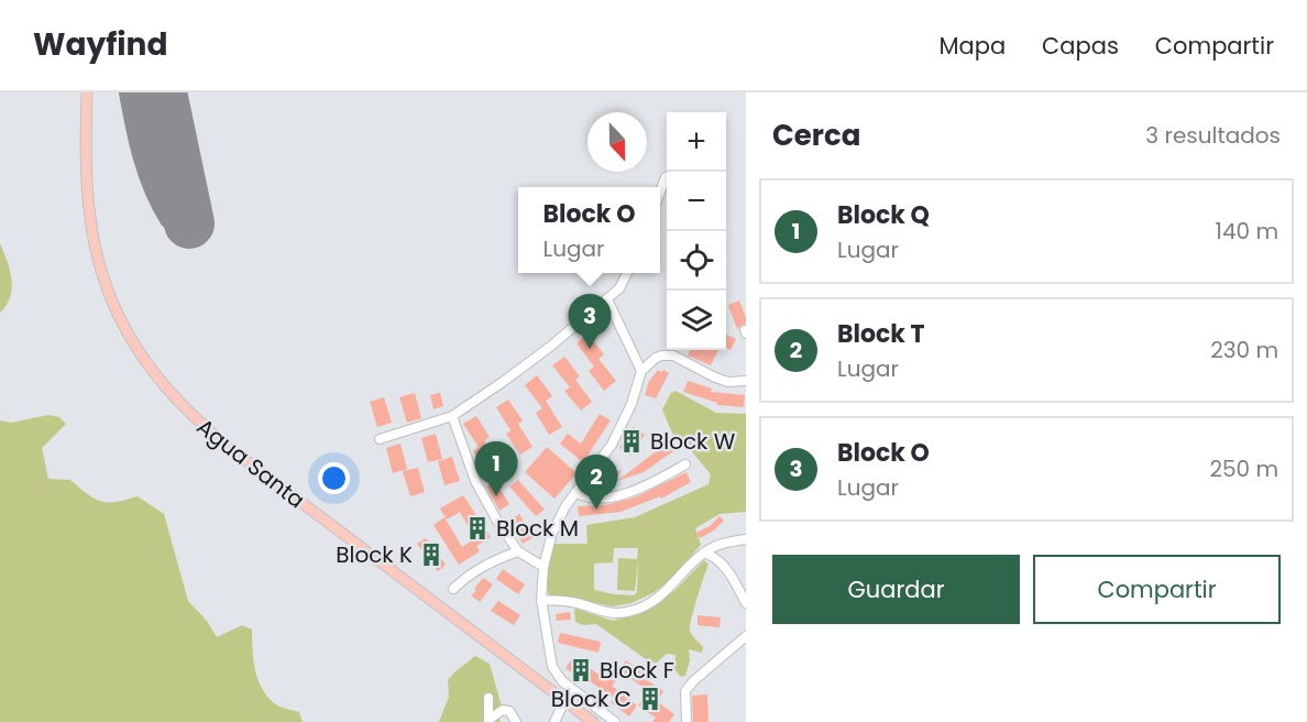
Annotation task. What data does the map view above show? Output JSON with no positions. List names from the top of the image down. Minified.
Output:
{"streets":{"main road":["Agua Santa"]},"places":{"building":["Block W","Block M","Block K","Block F","Block C"]},"north":"bottom","page":{"header":"Wayfind","nav":["Mapa","Capas","Compartir"],"heading":["Cerca","3 resultados"],"map_buttons":["+","−"],"list":[{"mark":"1","name":"Block Q","note":"Lugar","value":"140 m"},{"mark":"2","name":"Block T","note":"Lugar","value":"230 m"},{"mark":"3","name":"Block O","note":"Lugar","value":"250 m"}],"popup":["Block O","Lugar"],"pins":["3","1","2"],"buttons":["Guardar","Compartir"]}}
